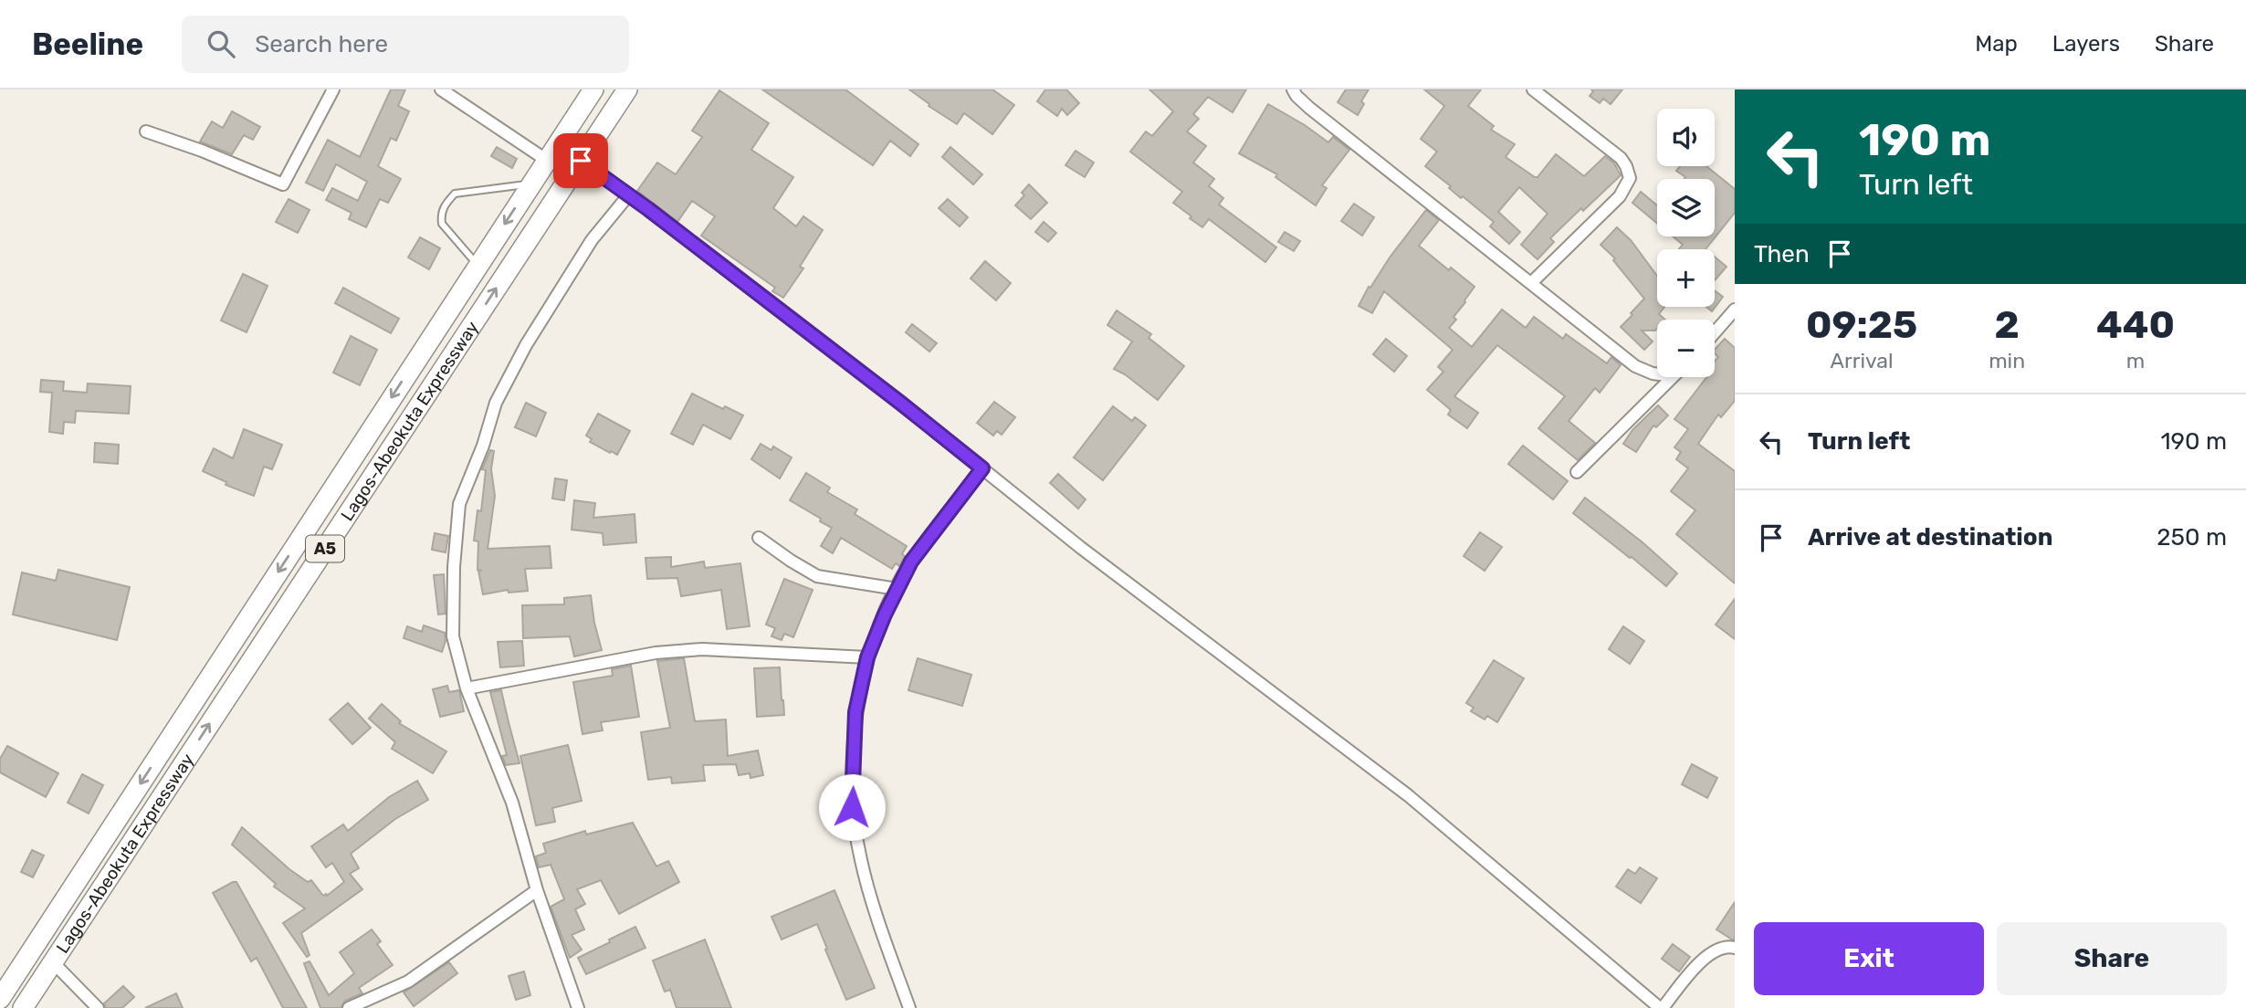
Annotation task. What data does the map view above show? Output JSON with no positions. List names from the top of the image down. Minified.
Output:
{"streets":{"highway":["Lagos-Abeokuta Expressway","A5"]},"page":{"header":"Beeline","search":"Search here","nav":["Map","Layers","Share"],"turn":["190 m","Turn left"],"map_buttons":["+","−"],"then":"Then","eta":["09:25","Arrival","2","min","440","m"],"list":[{"name":"Turn left","value":"190 m"},{"name":"Arrive at destination","value":"250 m"}],"buttons":["Exit","Share"]}}
